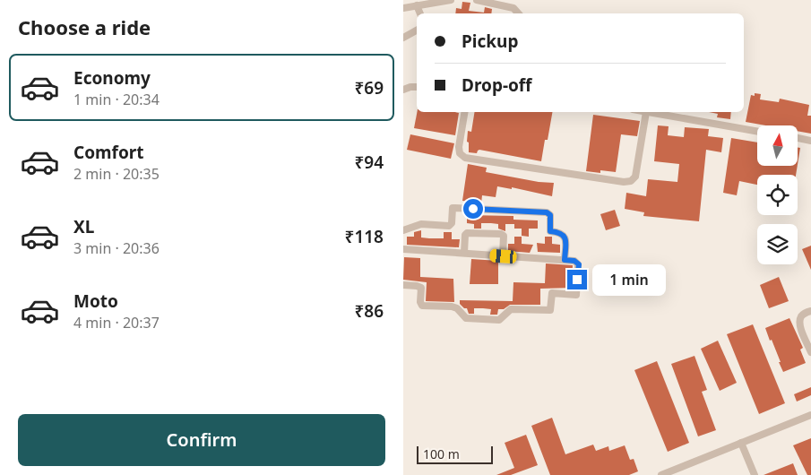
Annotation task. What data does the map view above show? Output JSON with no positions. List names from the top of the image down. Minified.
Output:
{"scale_bar":"100 m","north":"top","page":{"heading":"Choose a ride","banner":["Pickup","Drop-off"],"list":[{"name":"Economy","note":"1 min · 20:34","value":"₹69"},{"name":"Comfort","note":"2 min · 20:35","value":"₹94"},{"name":"XL","note":"3 min · 20:36","value":"₹118"},{"name":"Moto","note":"4 min · 20:37","value":"₹86"}],"bubble":"1 min","buttons":"Confirm","scale":"100 m"}}
